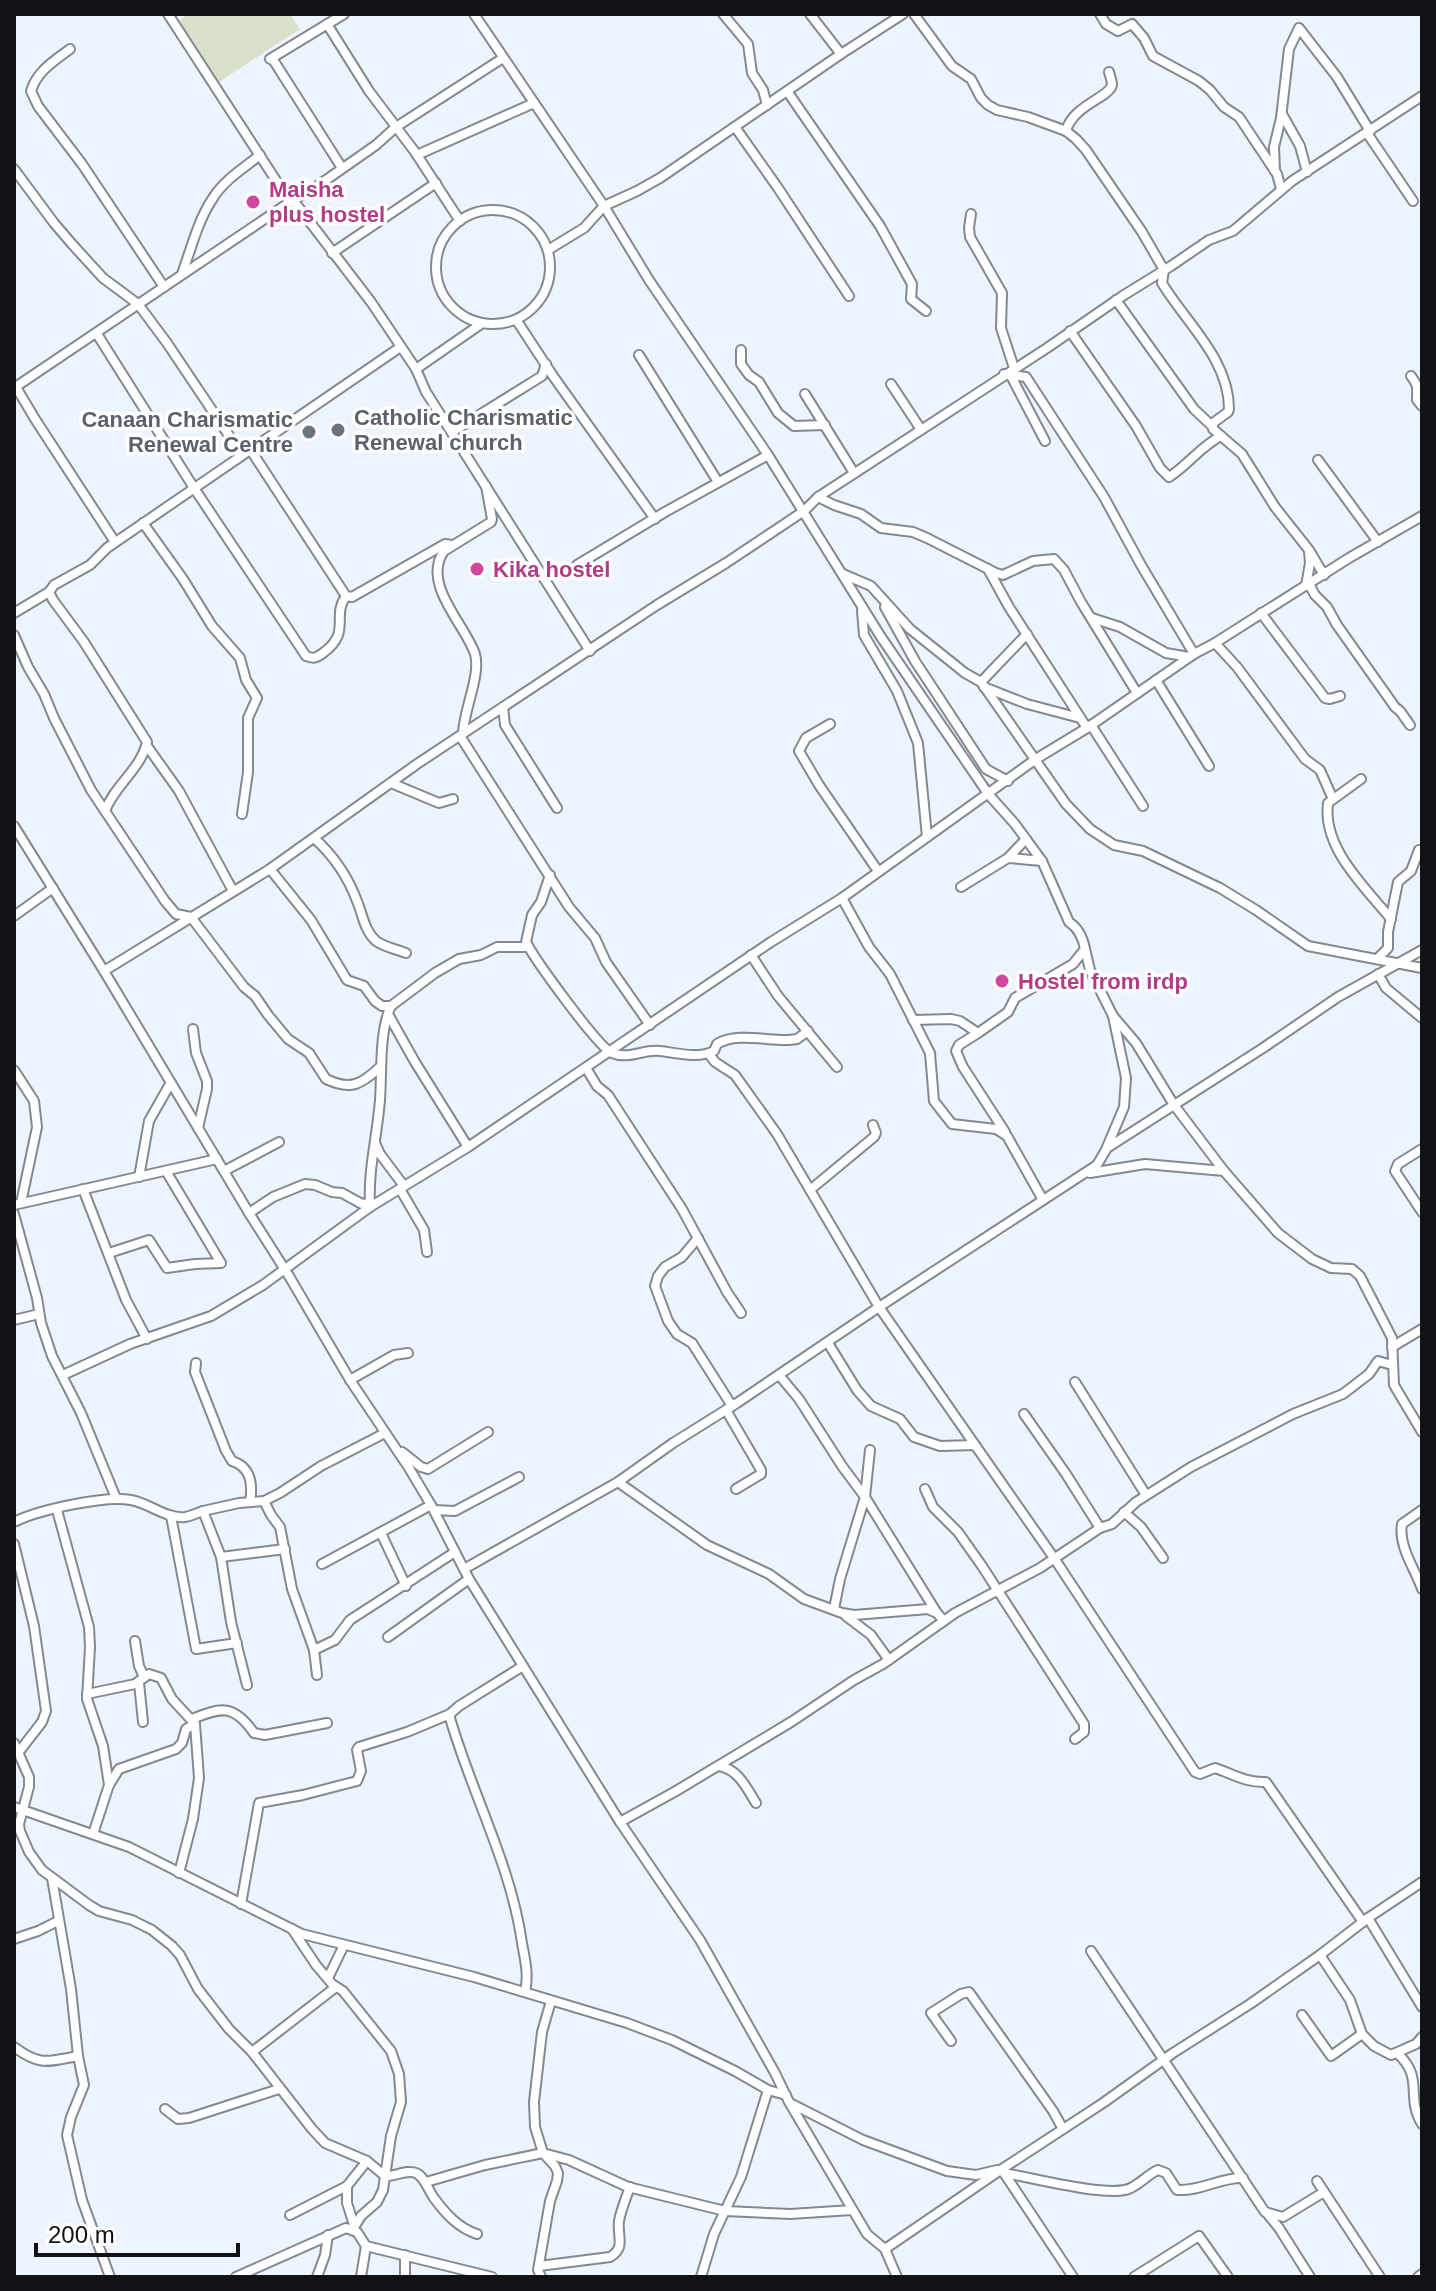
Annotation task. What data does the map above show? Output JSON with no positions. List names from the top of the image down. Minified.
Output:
{"places":["Maisha plus hostel","Catholic Charismatic Renewal church","Canaan Charismatic Renewal Centre","Kika hostel","Hostel from irdp"],"scale_bar":"200 m"}
